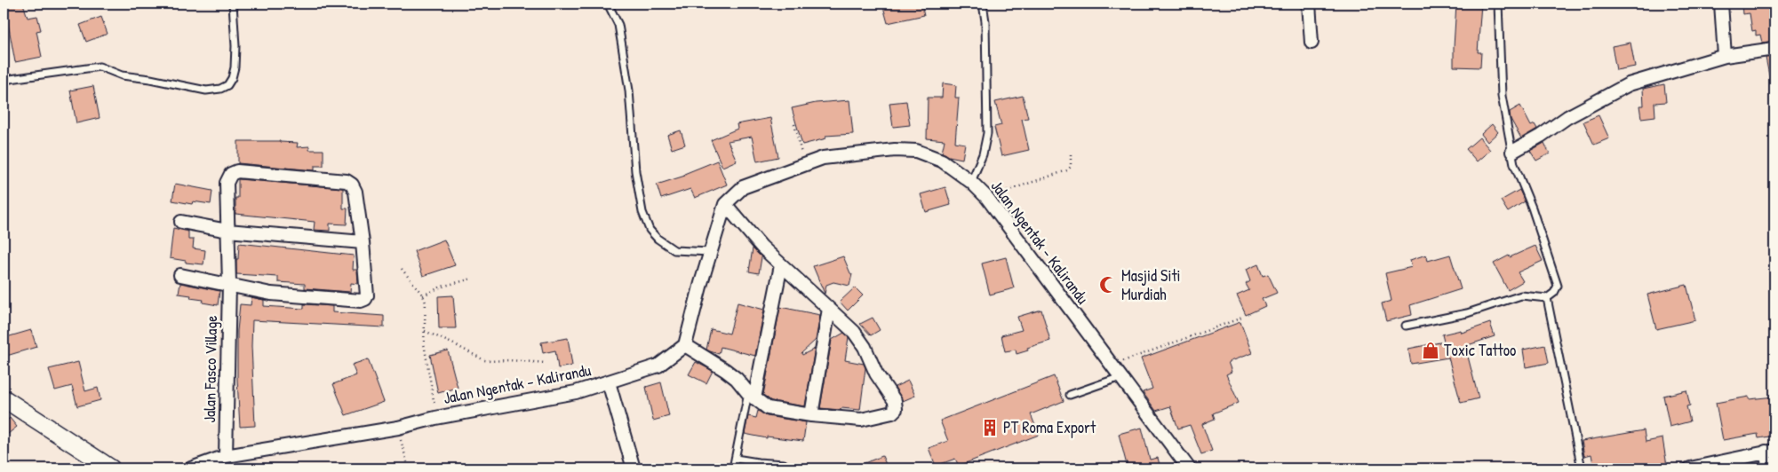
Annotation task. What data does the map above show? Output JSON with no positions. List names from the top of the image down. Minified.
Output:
{"streets":{"street":["Jalan Ngentak - Kalirandu","Jalan Fasco Village"]},"crossings":[["Jalan Ngentak - Kalirandu","Jalan Fasco Village"]],"places":{"mosque":["Masjid Siti Murdiah"],"shop":["Toxic Tattoo"],"building":["PT Roma Export"]}}
